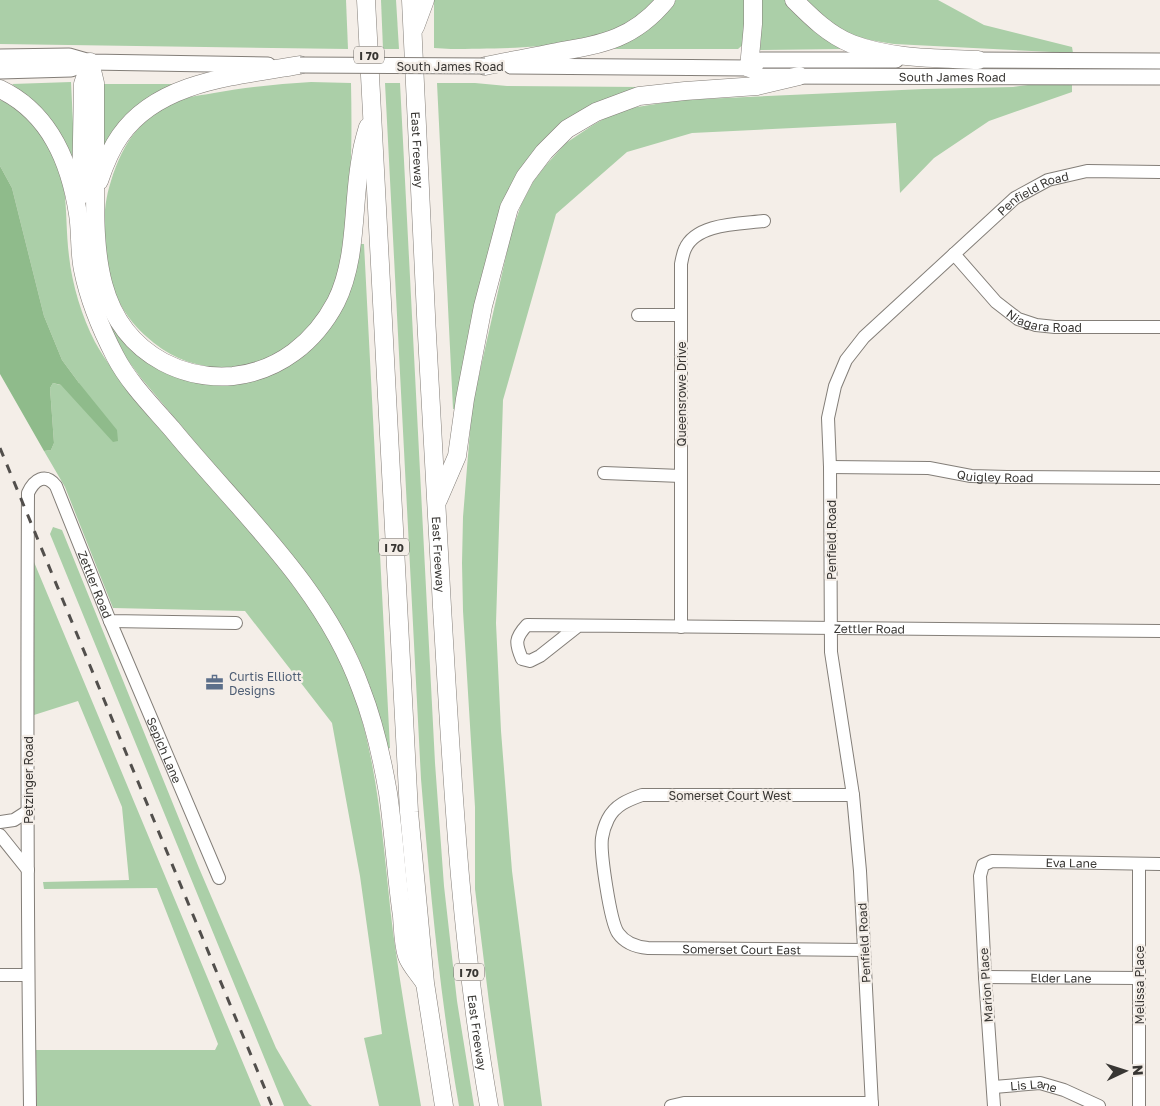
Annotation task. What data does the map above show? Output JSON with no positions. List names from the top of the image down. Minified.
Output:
{"streets":{"highway":["I 70","East Freeway"],"main road":["South James Road"],"street":["Penfield Road","Niagara Road","Queensrowe Drive","Quigley Road","Zettler Road","Sepich Lane","Petzinger Road","Somerset Court West","Eva Lane","Somerset Court East","Elder Lane","Marion Place","Melissa Place","Lis Lane"]},"crossings":[["Penfield Road","Niagara Road"],["Penfield Road","Quigley Road"],["Penfield Road","Zettler Road"],["Penfield Road","Somerset Court West"],["Penfield Road","Somerset Court East"],["Queensrowe Drive","Zettler Road"],["Zettler Road","Sepich Lane"],["Zettler Road","Petzinger Road"],["Somerset Court West","Somerset Court East"],["Eva Lane","Marion Place"],["Eva Lane","Melissa Place"],["Elder Lane","Marion Place"],["Elder Lane","Melissa Place"],["Marion Place","Lis Lane"]],"places":{"office":["Curtis Elliott Designs"]},"north":"right"}
